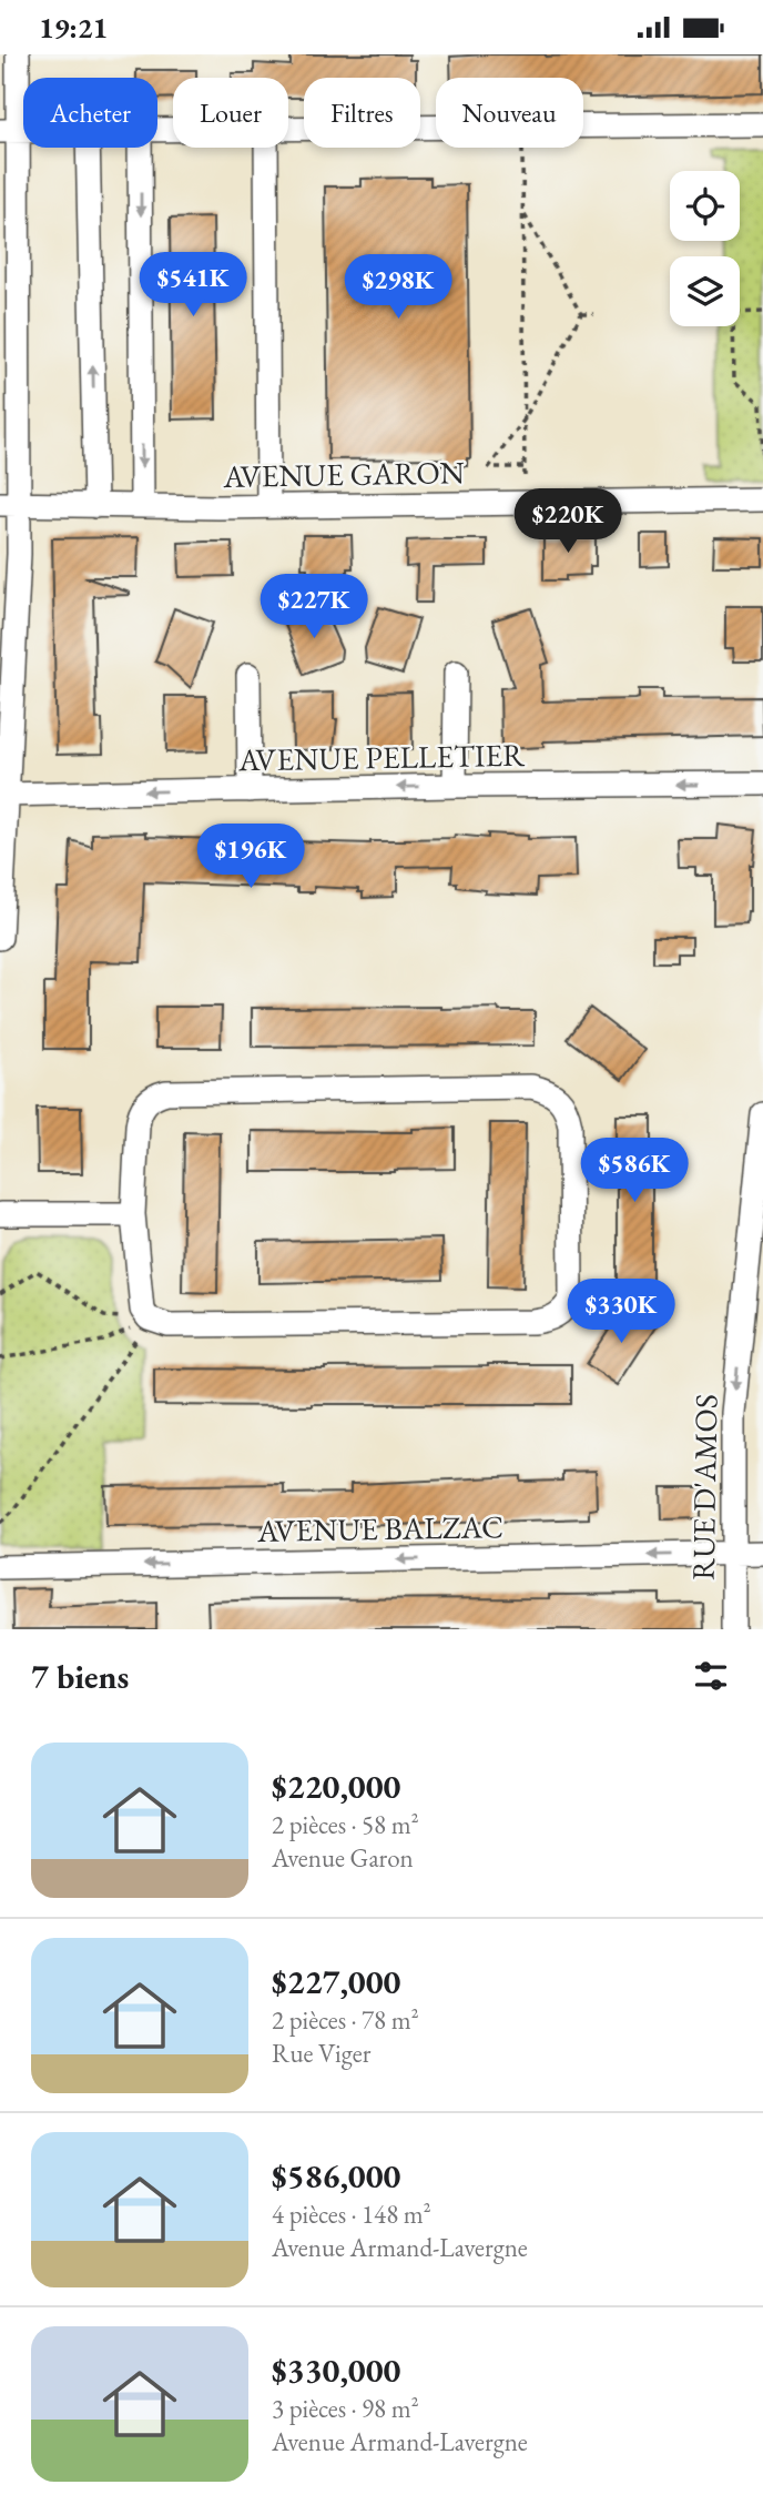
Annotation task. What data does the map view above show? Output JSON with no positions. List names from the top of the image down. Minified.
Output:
{"streets":{"street":["AVENUE GARON","AVENUE PELLETIER","RUE D'AMOS","AVENUE BALZAC"]},"crossings":[["RUE D'AMOS","AVENUE BALZAC"]],"one_way":["AVENUE PELLETIER","RUE D'AMOS","AVENUE BALZAC"],"page":{"status":"19:21","chip":["Acheter","Louer","Filtres","Nouveau"],"price":["$541K","$298K","$220K","$227K","$196K","$586K","$330K"],"heading":"7 biens","list":[{"name":"$220,000","note":"2 pièces · 58 m² · Avenue Garon"},{"name":"$227,000","note":"2 pièces · 78 m² · Rue Viger"},{"name":"$586,000","note":"4 pièces · 148 m² · Avenue Armand-Lavergne"},{"name":"$330,000","note":"3 pièces · 98 m² · Avenue Armand-Lavergne"}]}}
